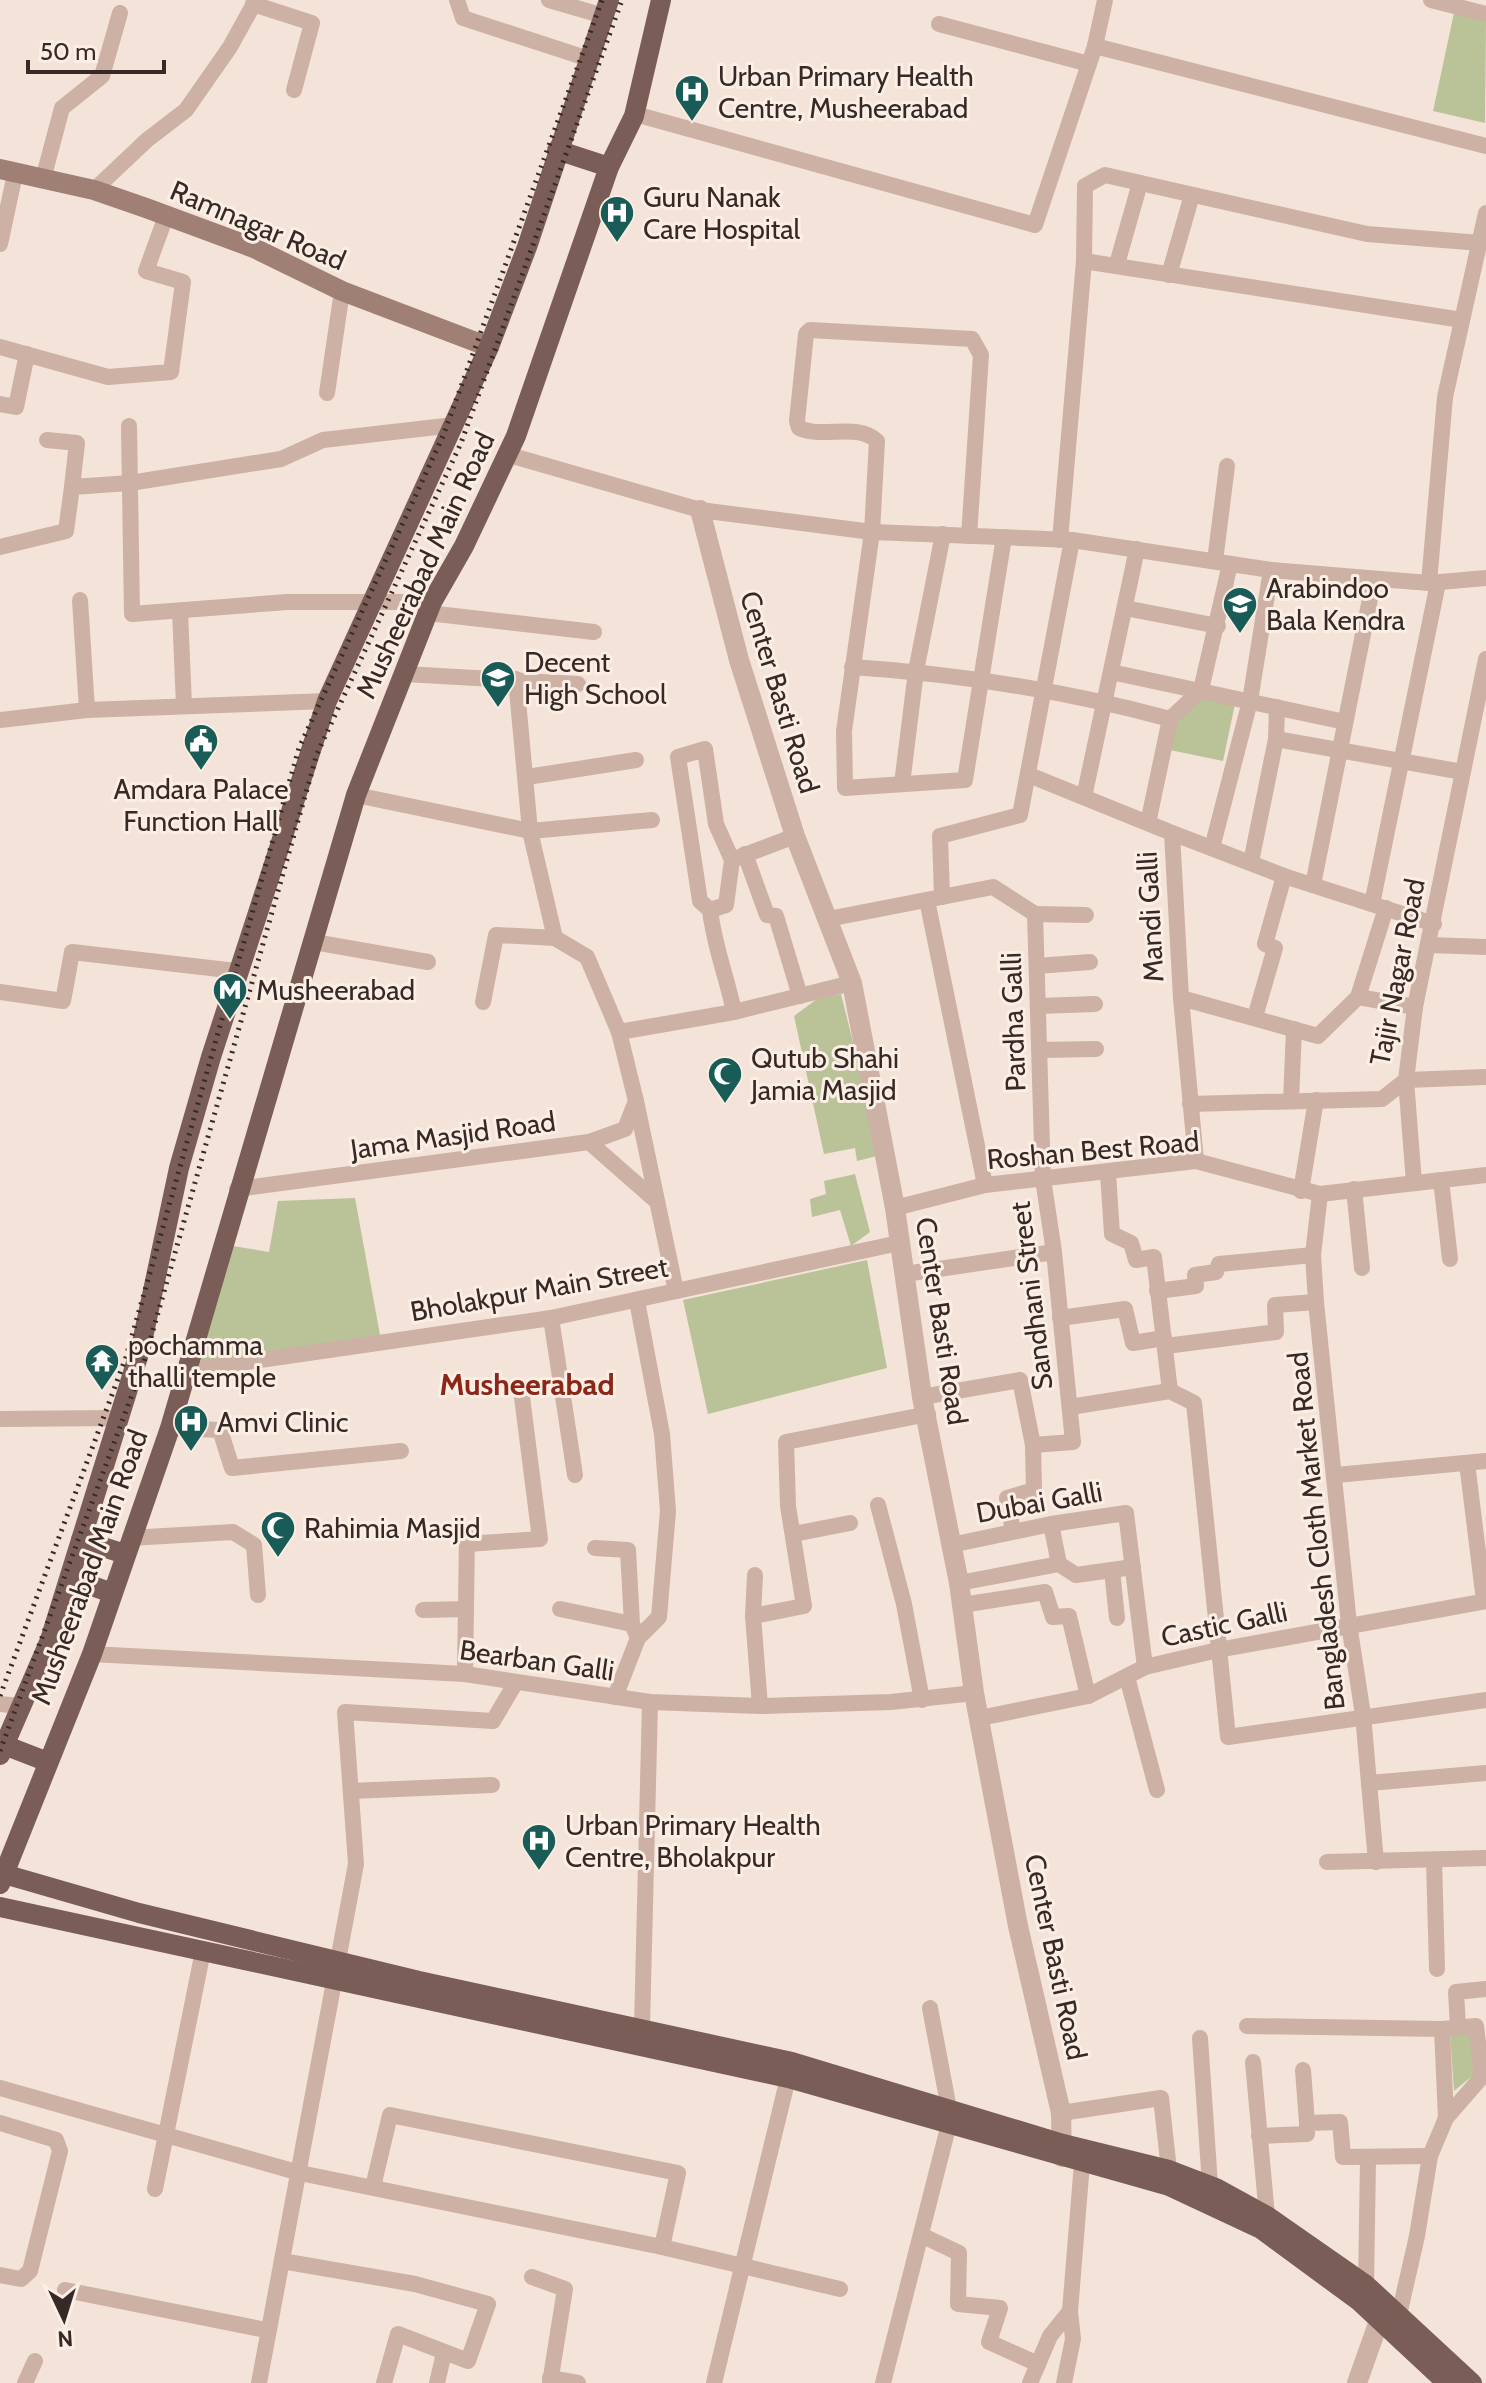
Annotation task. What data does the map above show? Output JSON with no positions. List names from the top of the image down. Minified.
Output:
{"streets":{"main road":["Ramnagar Road","Musheerabad Main Road"],"street":["Center Basti Road","Mandi Galli","Tajir Nagar Road","Pardha Galli","Jama Masjid Road","Roshan Best Road","Bholakpur Main Street","Sandhani Street","Dubai Galli","Bangladesh Cloth Market Road","Castic Galli","Bearban Galli"]},"crossings":[["Ramnagar Road","Musheerabad Main Road"],["Musheerabad Main Road","Jama Masjid Road"],["Musheerabad Main Road","Bholakpur Main Street"],["Musheerabad Main Road","Bearban Galli"],["Center Basti Road","Roshan Best Road"],["Center Basti Road","Bholakpur Main Street"],["Center Basti Road","Dubai Galli"],["Center Basti Road","Castic Galli"],["Center Basti Road","Bearban Galli"],["Mandi Galli","Tajir Nagar Road"],["Mandi Galli","Roshan Best Road"],["Pardha Galli","Roshan Best Road"],["Pardha Galli","Sandhani Street"],["Roshan Best Road","Sandhani Street"],["Roshan Best Road","Bangladesh Cloth Market Road"],["Dubai Galli","Castic Galli"],["Bangladesh Cloth Market Road","Castic Galli"]],"districts":["Musheerabad"],"places":{"hospital":["Urban Primary Health Centre, Musheerabad","Guru Nanak Care Hospital","Amvi Clinic","Urban Primary Health Centre, Bholakpur"],"school or university":["Arabindoo Bala Kendra","Decent High School"],"public building":["Amdara Palace Function Hall"],"metro station":["Musheerabad"],"mosque":["Qutub Shahi Jamia Masjid","Rahimia Masjid"],"temple":["pochamma thalli temple"]},"scale_bar":"50 m","north":"bottom"}
